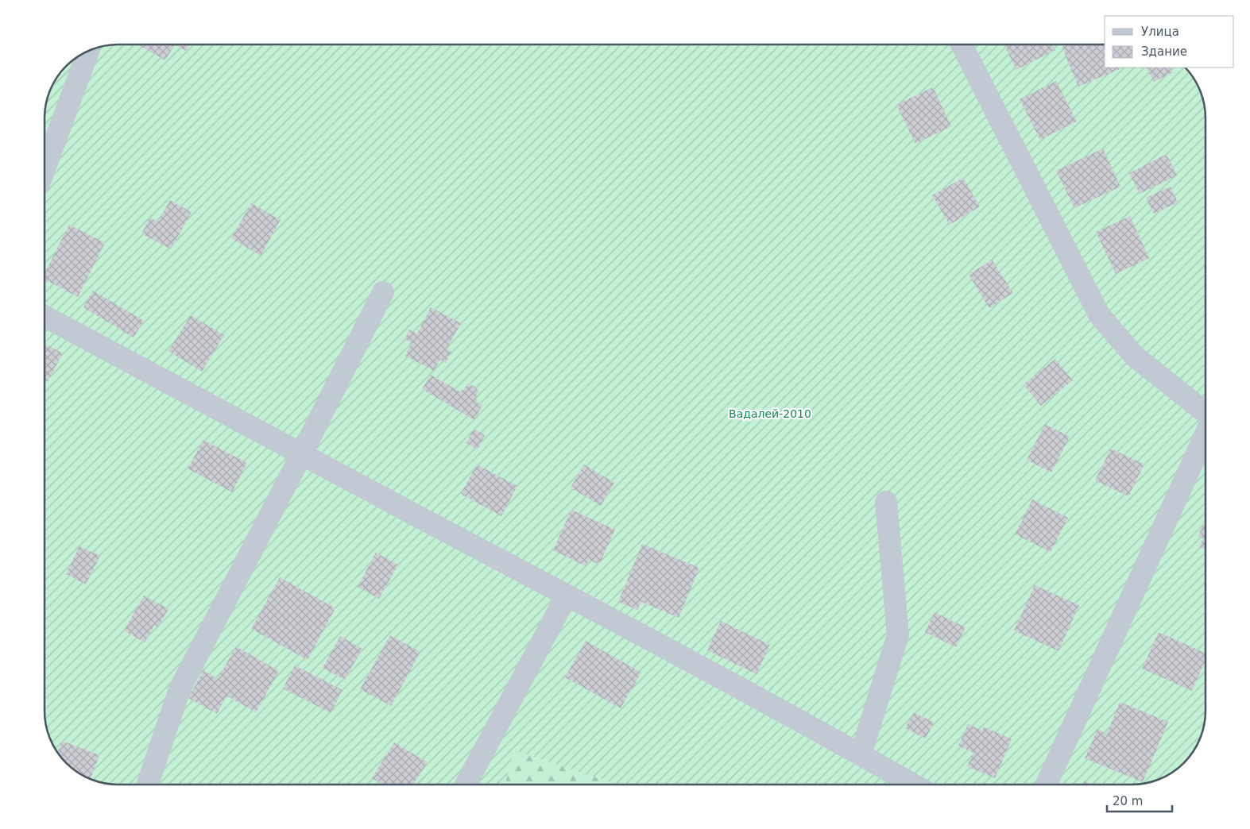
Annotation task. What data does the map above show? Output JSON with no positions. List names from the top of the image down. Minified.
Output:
{"parks":["Вадалей-2010"],"legend":["Улица","Здание"],"scale_bar":"20 m"}
